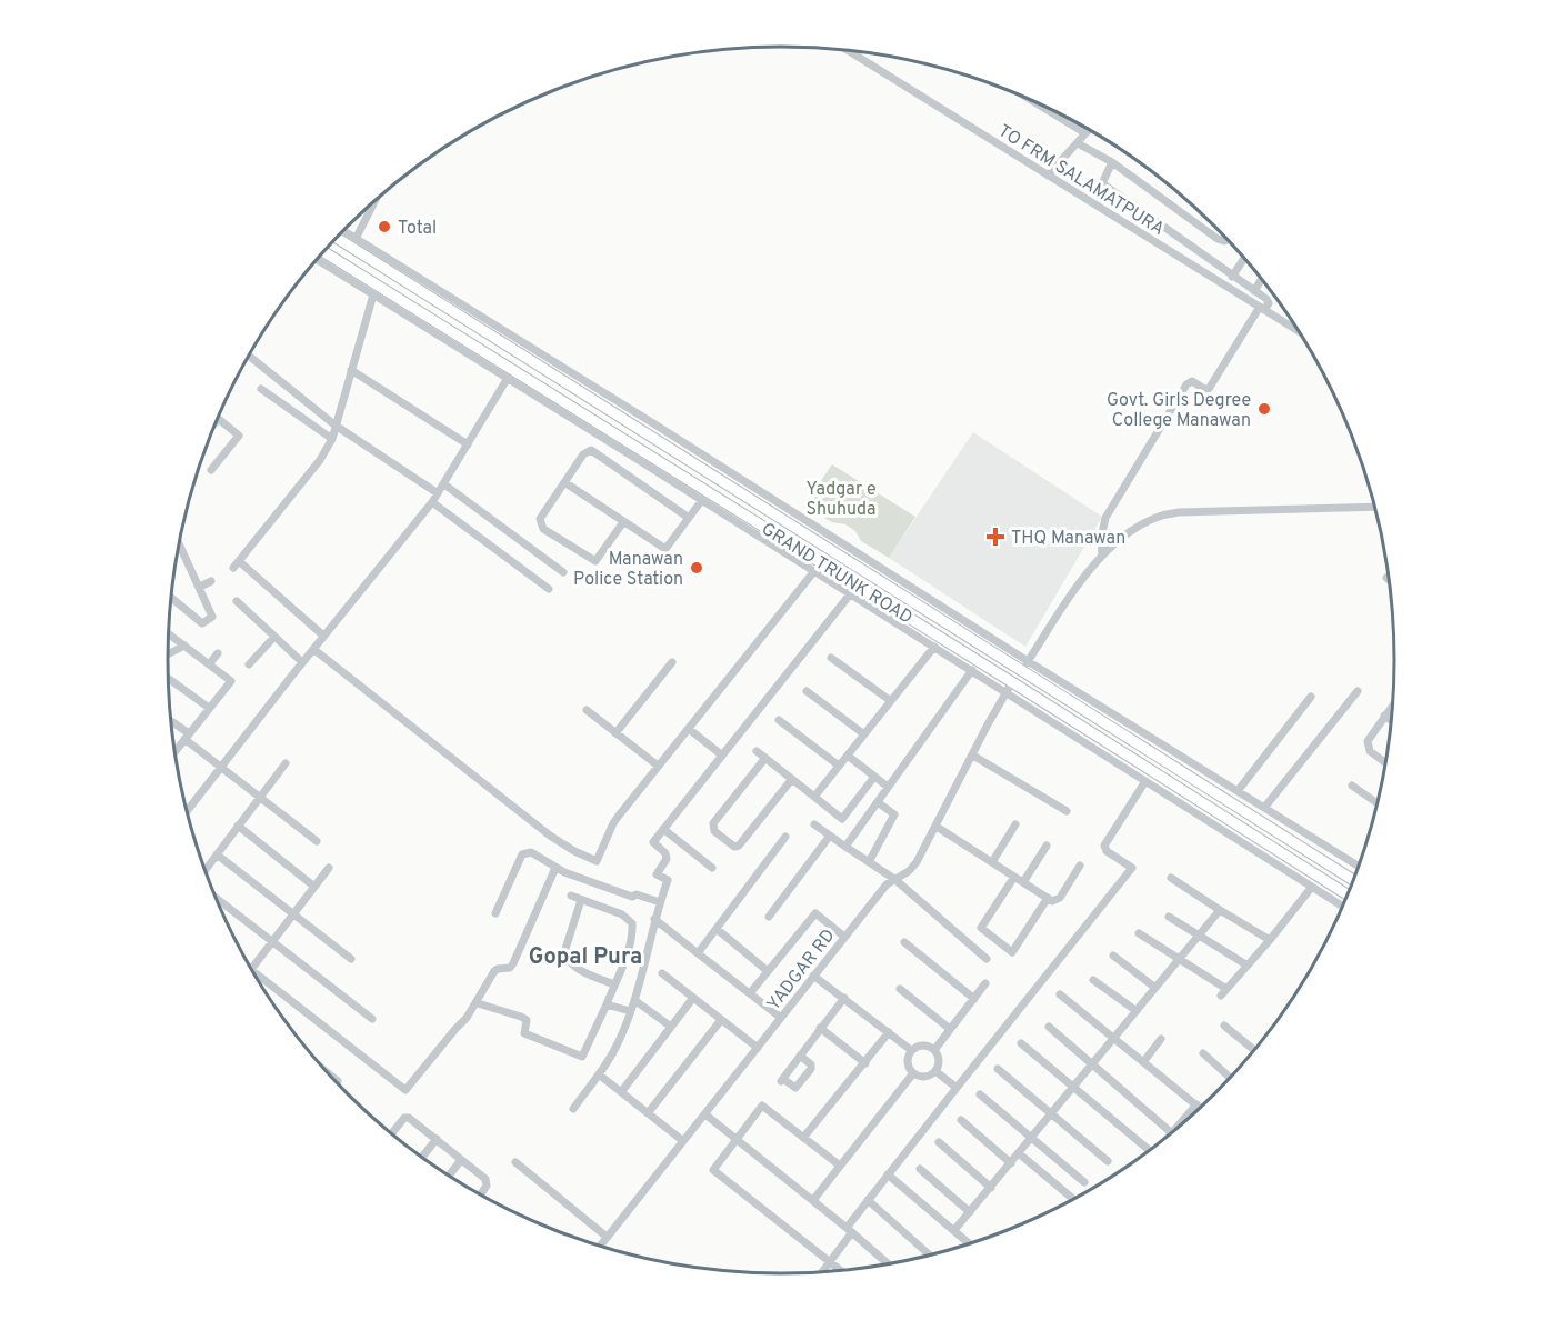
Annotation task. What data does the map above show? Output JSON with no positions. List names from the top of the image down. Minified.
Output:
{"streets":{"highway":["GRAND TRUNK ROAD"],"street":["TO FRM SALAMATPURA","YADGAR RD"]},"crossings":[["GRAND TRUNK ROAD","YADGAR RD"]],"districts":["Gopal Pura"],"parks":["Yadgar e Shuhuda"],"places":{"other":["Total","Govt. Girls Degree College Manawan","Manawan Police Station"],"health":["THQ Manawan"]}}
